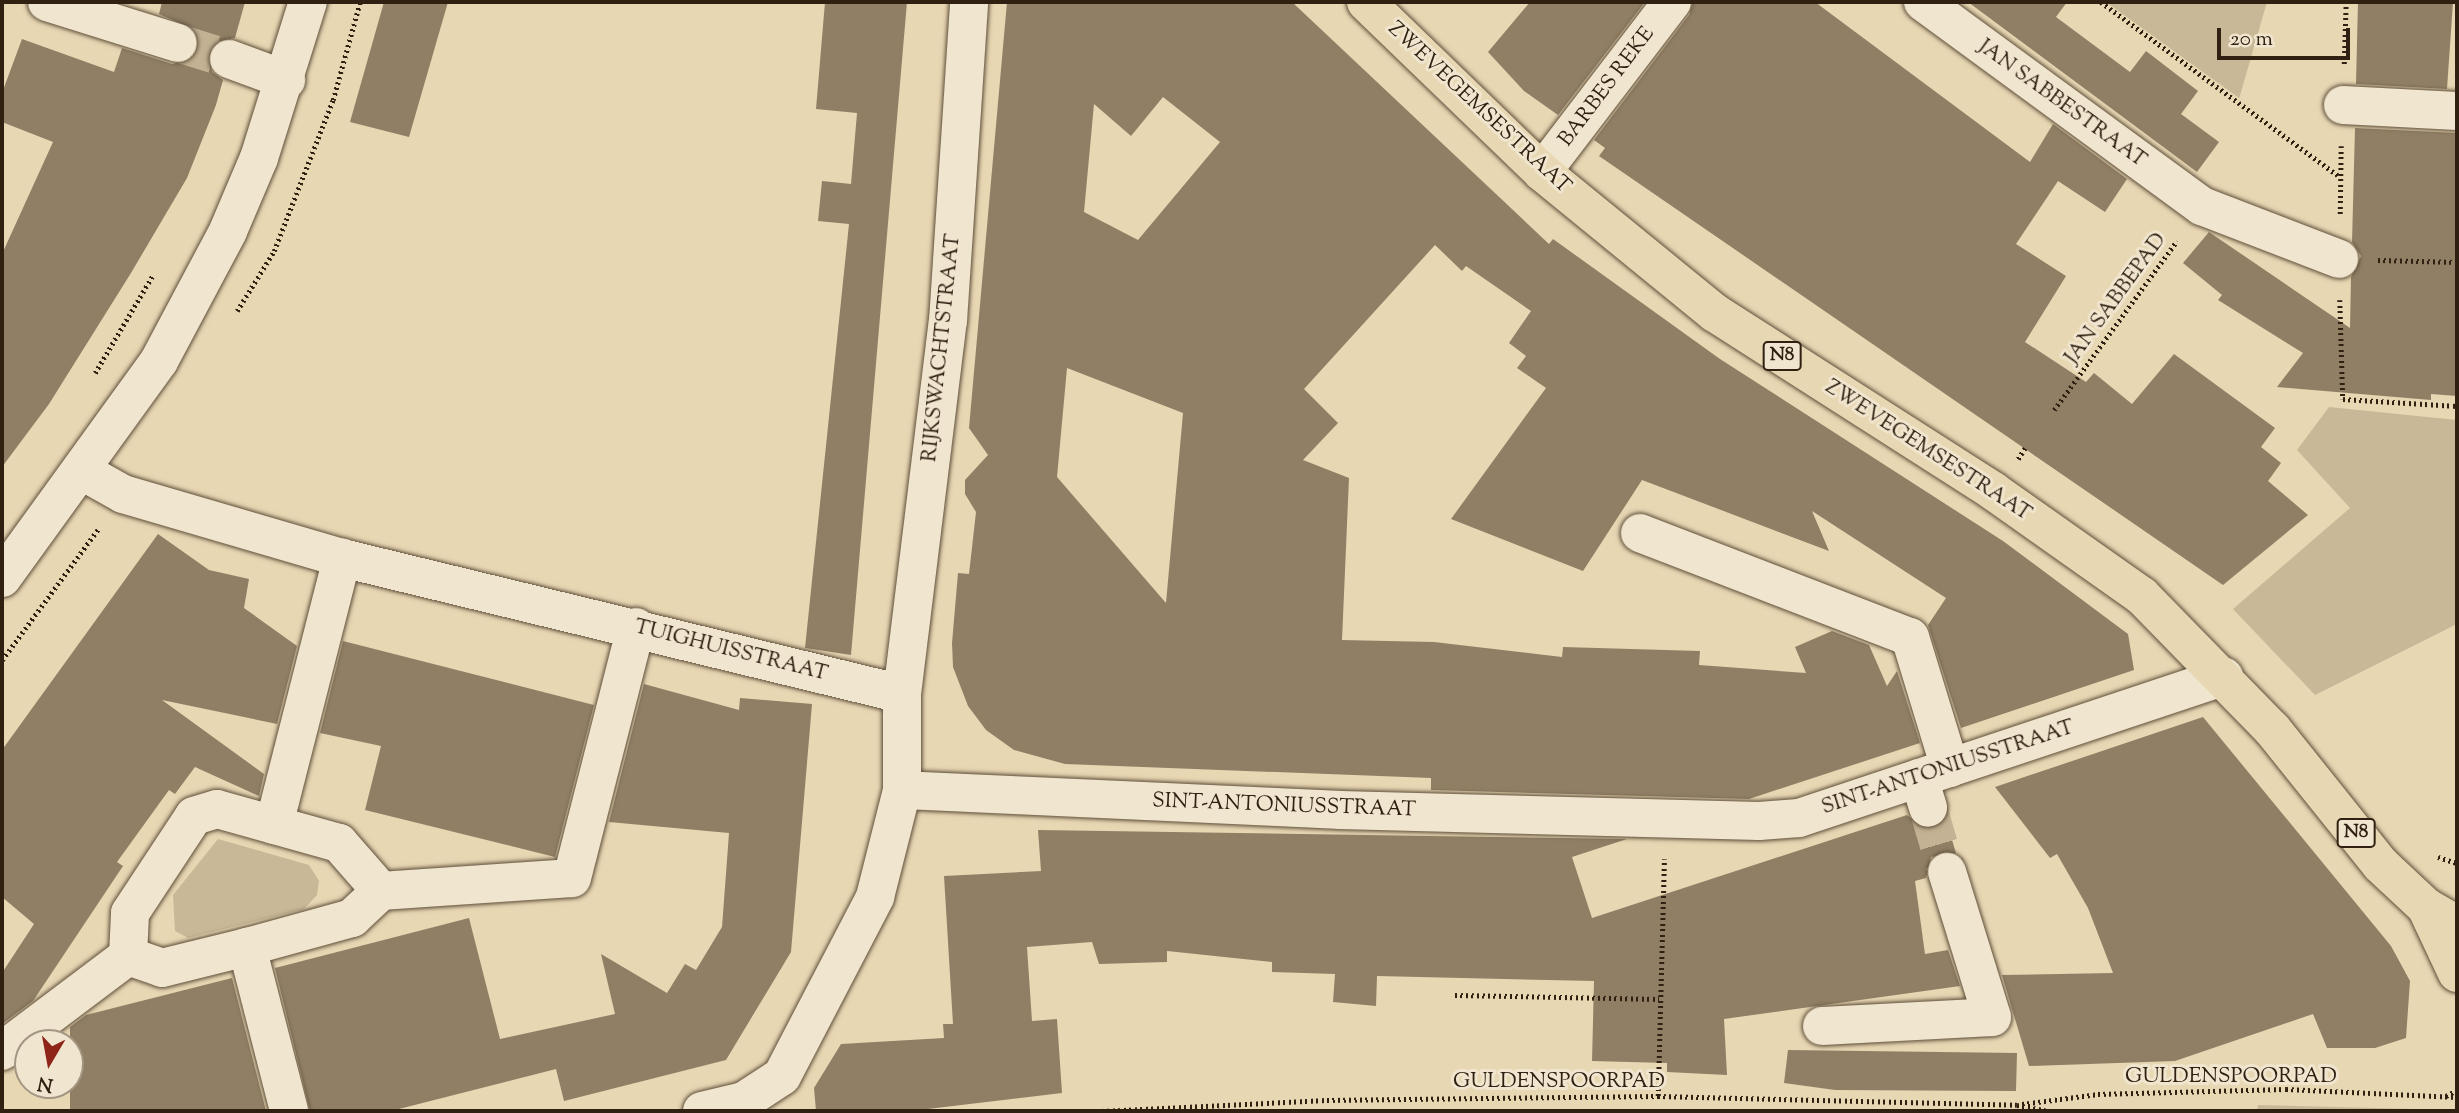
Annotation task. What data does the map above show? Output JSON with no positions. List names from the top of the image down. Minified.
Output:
{"streets":{"main road":["ZWEVEGEMSESTRAAT","N8"],"street":["BARBES REKE","JAN SABBESTRAAT","RIJKSWACHTSTRAAT","TUIGHUISSTRAAT","SINT-ANTONIUSSTRAAT"],"path":["JAN SABBEPAD","GULDENSPOORPAD"]},"crossings":[["BARBES REKE","ZWEVEGEMSESTRAAT"],["JAN SABBESTRAAT","JAN SABBEPAD"],["ZWEVEGEMSESTRAAT","SINT-ANTONIUSSTRAAT"],["RIJKSWACHTSTRAAT","TUIGHUISSTRAAT"]],"scale_bar":"20 m","north":"bottom"}
